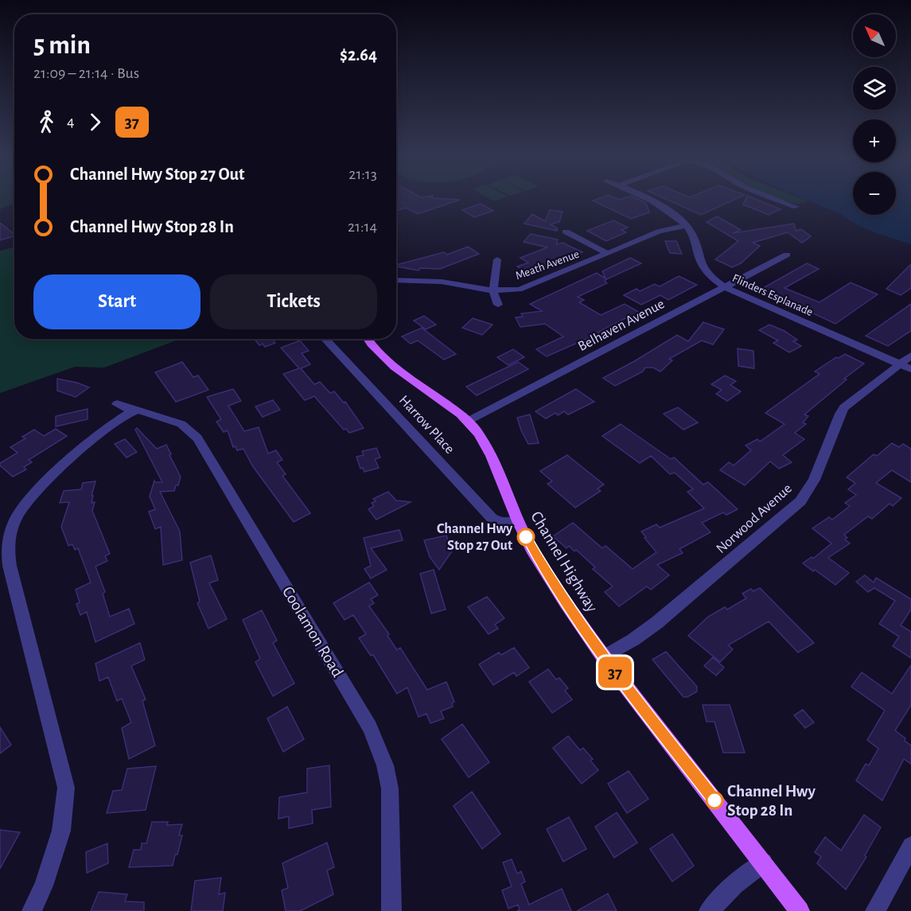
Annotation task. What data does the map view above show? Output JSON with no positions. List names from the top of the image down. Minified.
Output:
{"streets":{"main road":["Channel Highway"],"street":["Meath Avenue","Flinders Esplanade","Belhaven Avenue","Harrow Place","Norwood Avenue","Coolamon Road"]},"crossings":[["Meath Avenue","Flinders Esplanade"],["Flinders Esplanade","Belhaven Avenue"],["Flinders Esplanade","Norwood Avenue"],["Belhaven Avenue","Channel Highway"],["Harrow Place","Channel Highway"],["Norwood Avenue","Channel Highway"]],"places":["Channel Hwy Stop 27 Out","Channel Hwy Stop 28 In"],"lines":["bus line 37"],"north":"top left","page":{"on_map":"37","map_buttons":["+","−"],"heading":["5 min","21:09 – 21:14 · Bus","$2.64"],"legs":["4","37"],"list":[{"name":"Channel Hwy Stop 27 Out","value":"21:13"},{"name":"Channel Hwy Stop 28 In","value":"21:14"}],"buttons":["Start","Tickets"]}}
